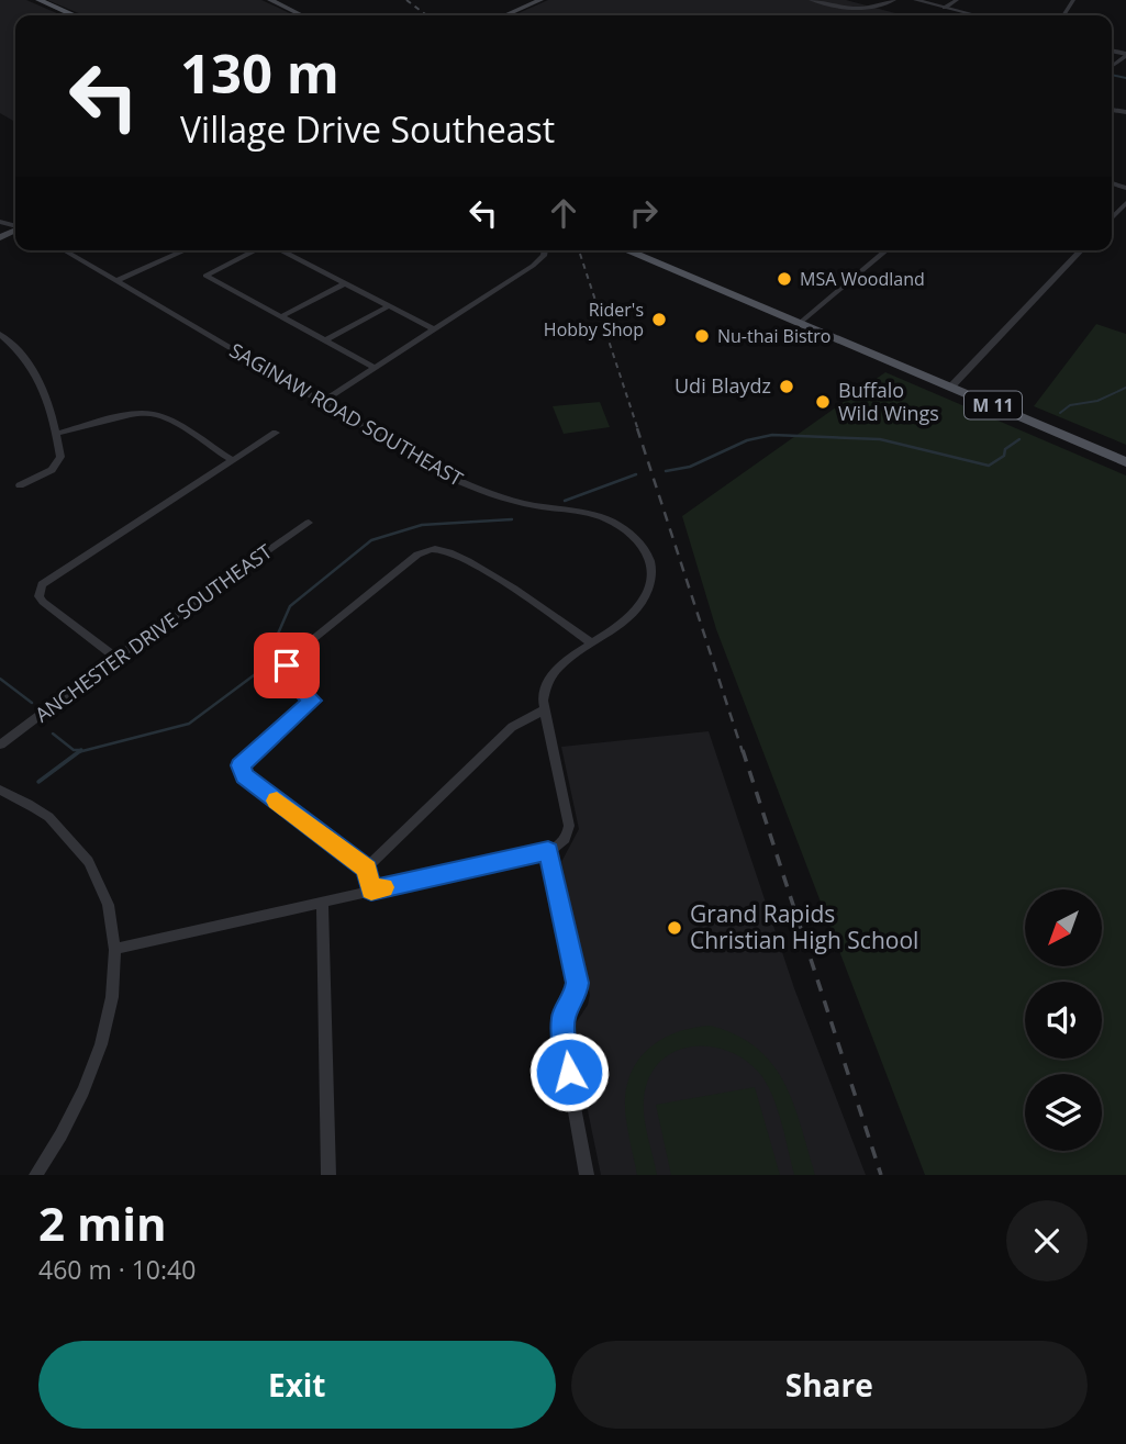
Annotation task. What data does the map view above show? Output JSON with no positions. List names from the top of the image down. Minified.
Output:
{"streets":{"main road":["M 11"],"street":["SAGINAW ROAD SOUTHEAST","ANCHESTER DRIVE SOUTHEAST"]},"places":["MSA Woodland","Rider's Hobby Shop","Nu-thai Bistro","Udi Blaydz","Buffalo Wild Wings","Grand Rapids Christian High School"],"north":"bottom left","page":{"turn":["130 m","Village Drive Southeast"],"heading":["2 min","460 m · 10:40"],"buttons":["Exit","Share"]}}
